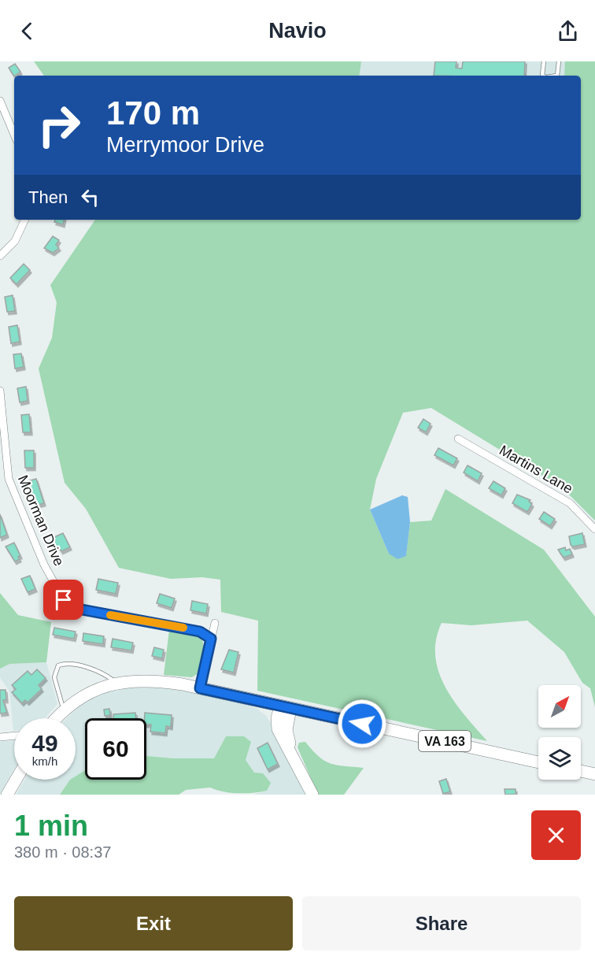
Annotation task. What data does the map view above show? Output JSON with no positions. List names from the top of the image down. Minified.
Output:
{"streets":{"main road":["VA 163"],"street":["Martins Lane","Moorman Drive"]},"north":"top right","page":{"header":"Navio","turn":["170 m","Merrymoor Drive"],"then":"Then","speed":"49 km/h","limit":"60","heading":["1 min","380 m · 08:37"],"buttons":["Exit","Share"]}}
